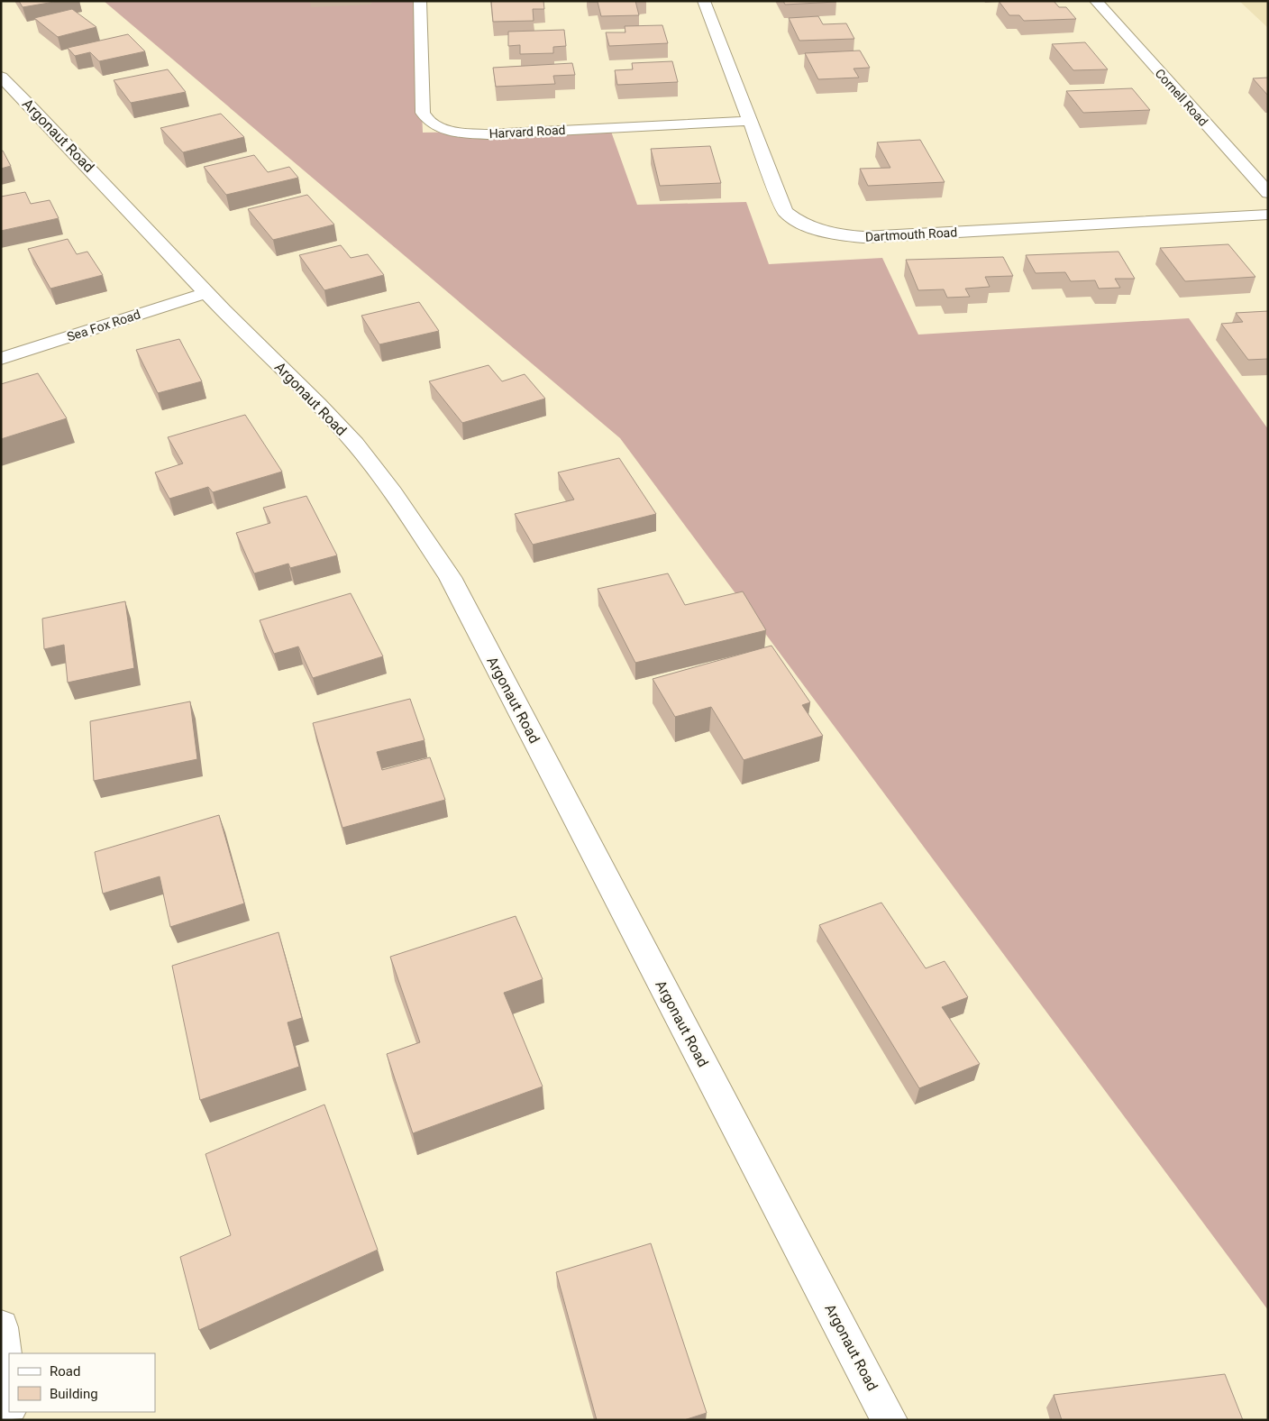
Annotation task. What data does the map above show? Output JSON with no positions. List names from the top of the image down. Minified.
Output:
{"streets":{"street":["Cornell Road","Harvard Road","Argonaut Road","Dartmouth Road","Sea Fox Road"]},"crossings":[["Harvard Road","Dartmouth Road"],["Argonaut Road","Sea Fox Road"]],"legend":["Road","Building"]}
